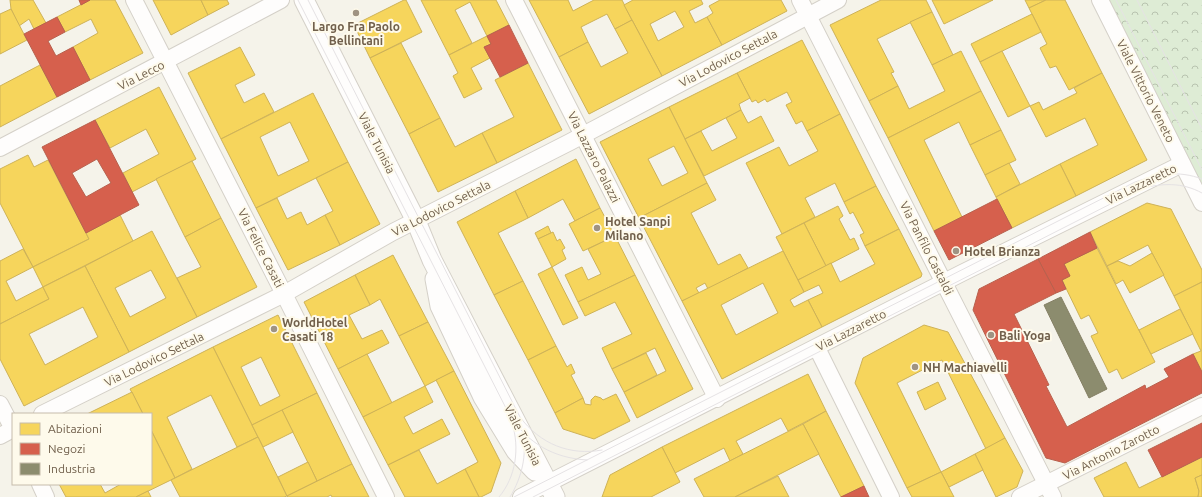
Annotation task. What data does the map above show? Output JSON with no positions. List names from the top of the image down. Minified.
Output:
{"streets":{"street":["Via Lodovico Settala","Via Lecco","Viale Vittorio Veneto","Viale Tunisia","Via Lazzaro Palazzi","Via Lazzaretto","Via Felice Casati","Via Panfilo Castaldi","Via Antonio Zarotto"]},"crossings":[["Via Lodovico Settala","Viale Tunisia"],["Via Lodovico Settala","Via Lazzaro Palazzi"],["Via Lodovico Settala","Via Felice Casati"],["Via Lodovico Settala","Via Panfilo Castaldi"],["Via Lecco","Via Felice Casati"],["Viale Vittorio Veneto","Via Lazzaretto"],["Viale Tunisia","Via Lazzaretto"],["Via Lazzaro Palazzi","Via Lazzaretto"],["Via Lazzaretto","Via Panfilo Castaldi"],["Via Panfilo Castaldi","Via Antonio Zarotto"]],"places":["Largo Fra Paolo Bellintani","Hotel Sanpi Milano","Hotel Brianza","WorldHotel Casati 18","Bali Yoga","NH Machiavelli"],"legend":["Abitazioni","Negozi","Industria"]}
